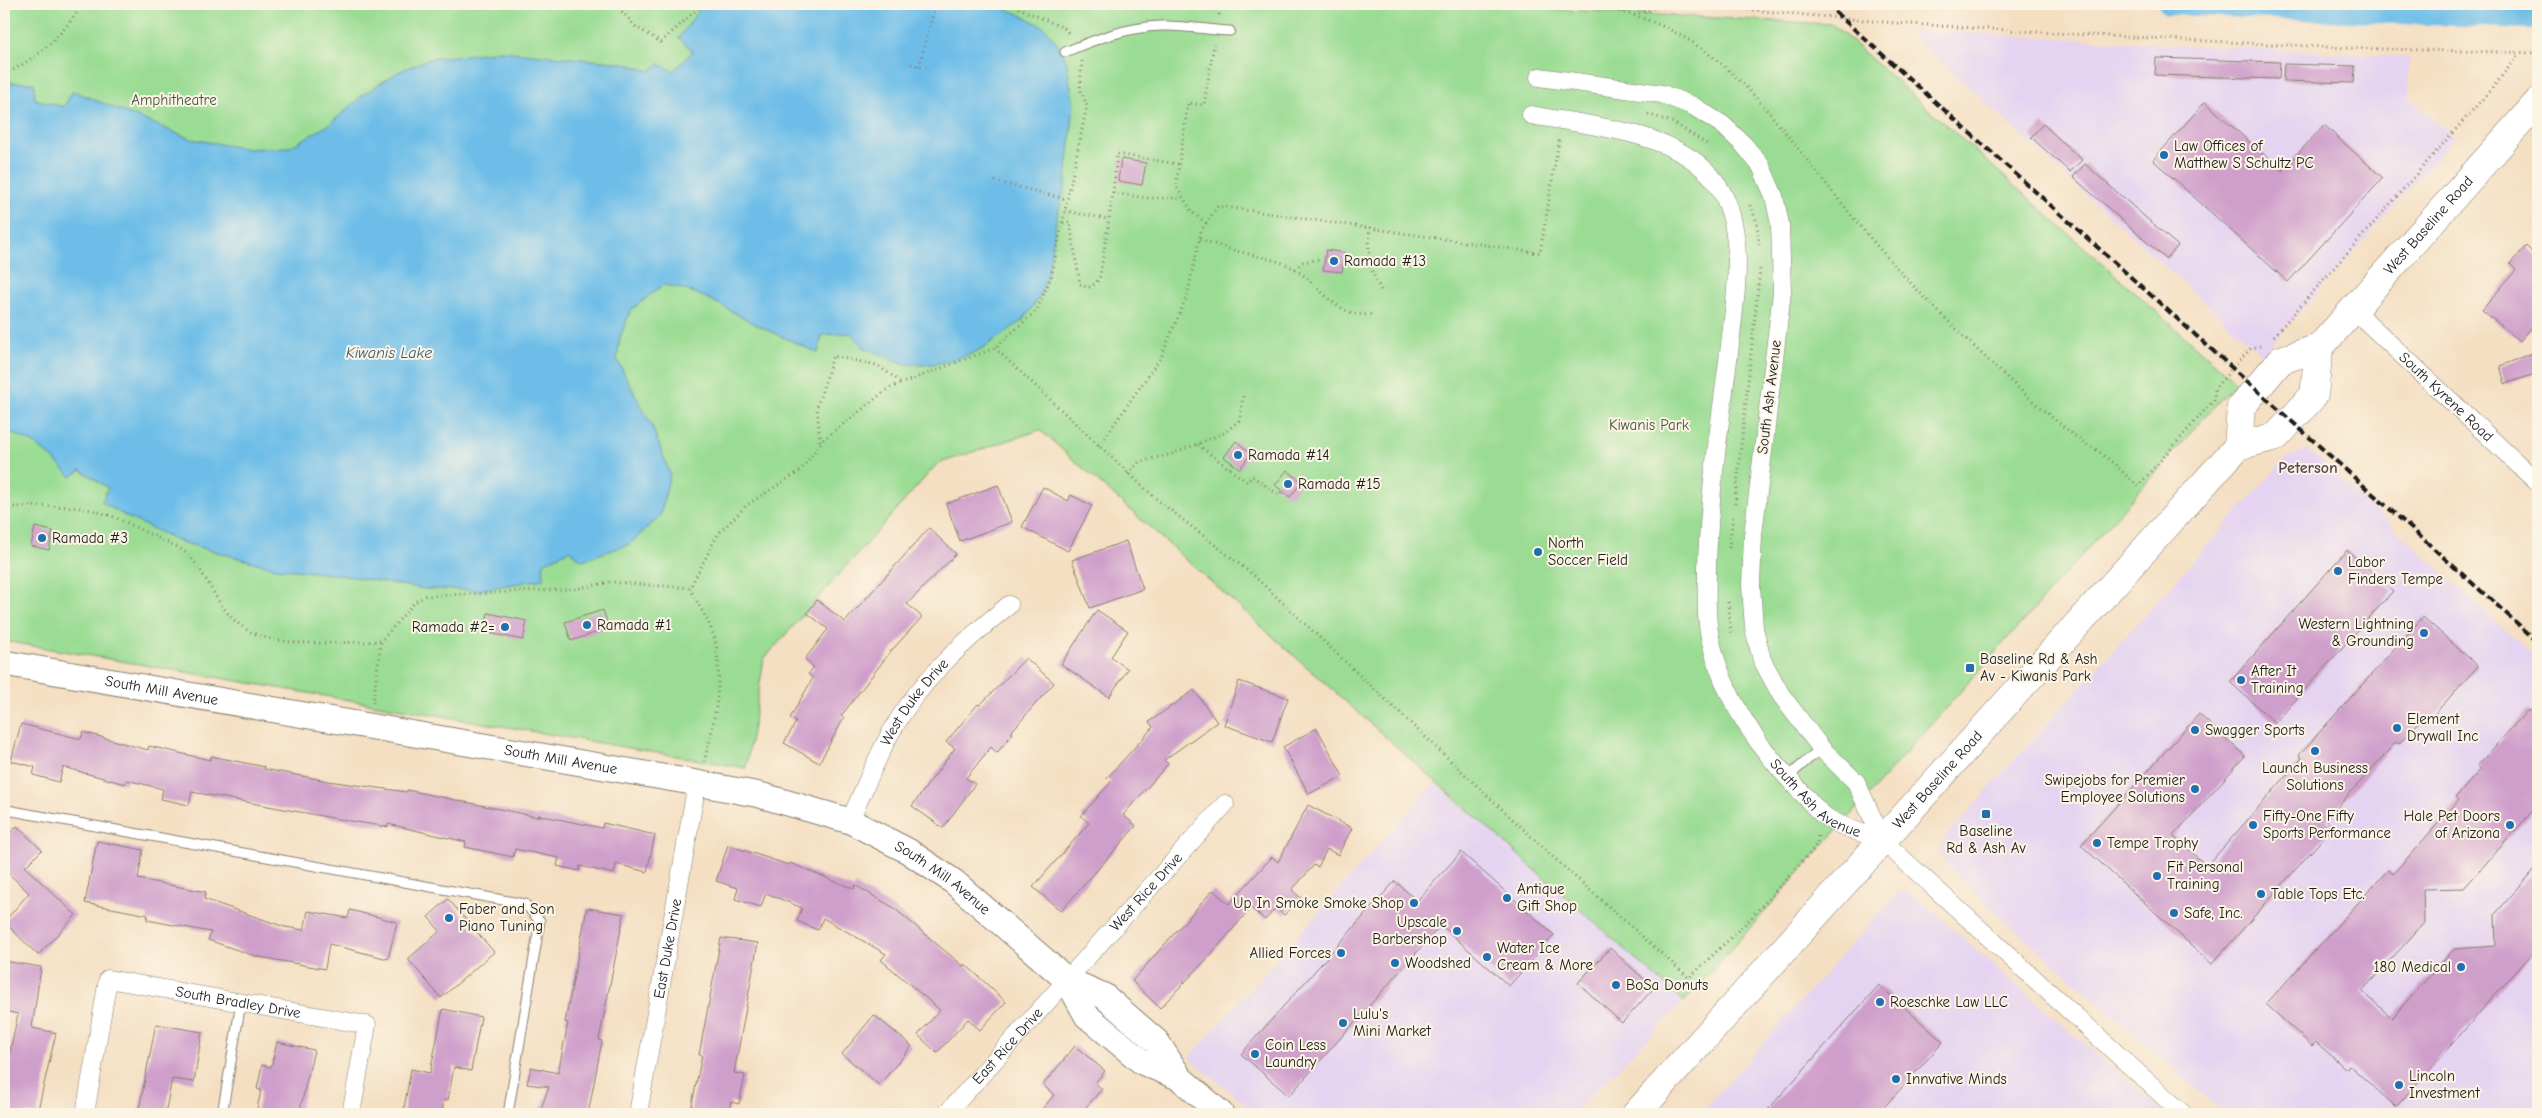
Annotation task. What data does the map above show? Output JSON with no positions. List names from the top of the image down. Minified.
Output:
{"streets":{"main road":["West Baseline Road"],"street":["South Kyrene Road","South Ash Avenue","South Mill Avenue","West Duke Drive","West Rice Drive","East Duke Drive","South Bradley Drive","East Rice Drive"]},"crossings":[["West Baseline Road","South Kyrene Road"],["West Baseline Road","South Ash Avenue"],["South Mill Avenue","West Duke Drive"],["South Mill Avenue","West Rice Drive"],["South Mill Avenue","East Duke Drive"],["South Mill Avenue","East Rice Drive"],["West Rice Drive","East Rice Drive"]],"districts":["Peterson"],"water":["Kiwanis Lake"],"parks":["Amphitheatre","Kiwanis Park"],"places":{"other":["Law Offices of Matthew S Schultz PC","Ramada #13","Ramada #14","Ramada #15","Ramada #3","North Soccer Field","Labor Finders Tempe","Ramada #1","Ramada #2=","Western Lightning & Grounding","After It Training","Element Drywall Inc","Swagger Sports","Launch Business Solutions","Swipejobs for Premier Employee Solutions","Fifty-One Fifty Sports Performance","Hale Pet Doors of Arizona","Tempe Trophy","Fit Personal Training","Table Tops Etc.","Antique Gift Shop","Up In Smoke Smoke Shop","Safe, Inc.","Faber and Son Piano Tuning","Upscale Barbershop","Allied Forces","Water Ice Cream & More","Woodshed","180 Medical","BoSa Donuts","Roeschke Law LLC","Lulu's Mini Market","Coin Less Laundry","Innvative Minds","Lincoln Investment"],"transit":["Baseline Rd & Ash Av - Kiwanis Park","Baseline Rd & Ash Av"]}}
